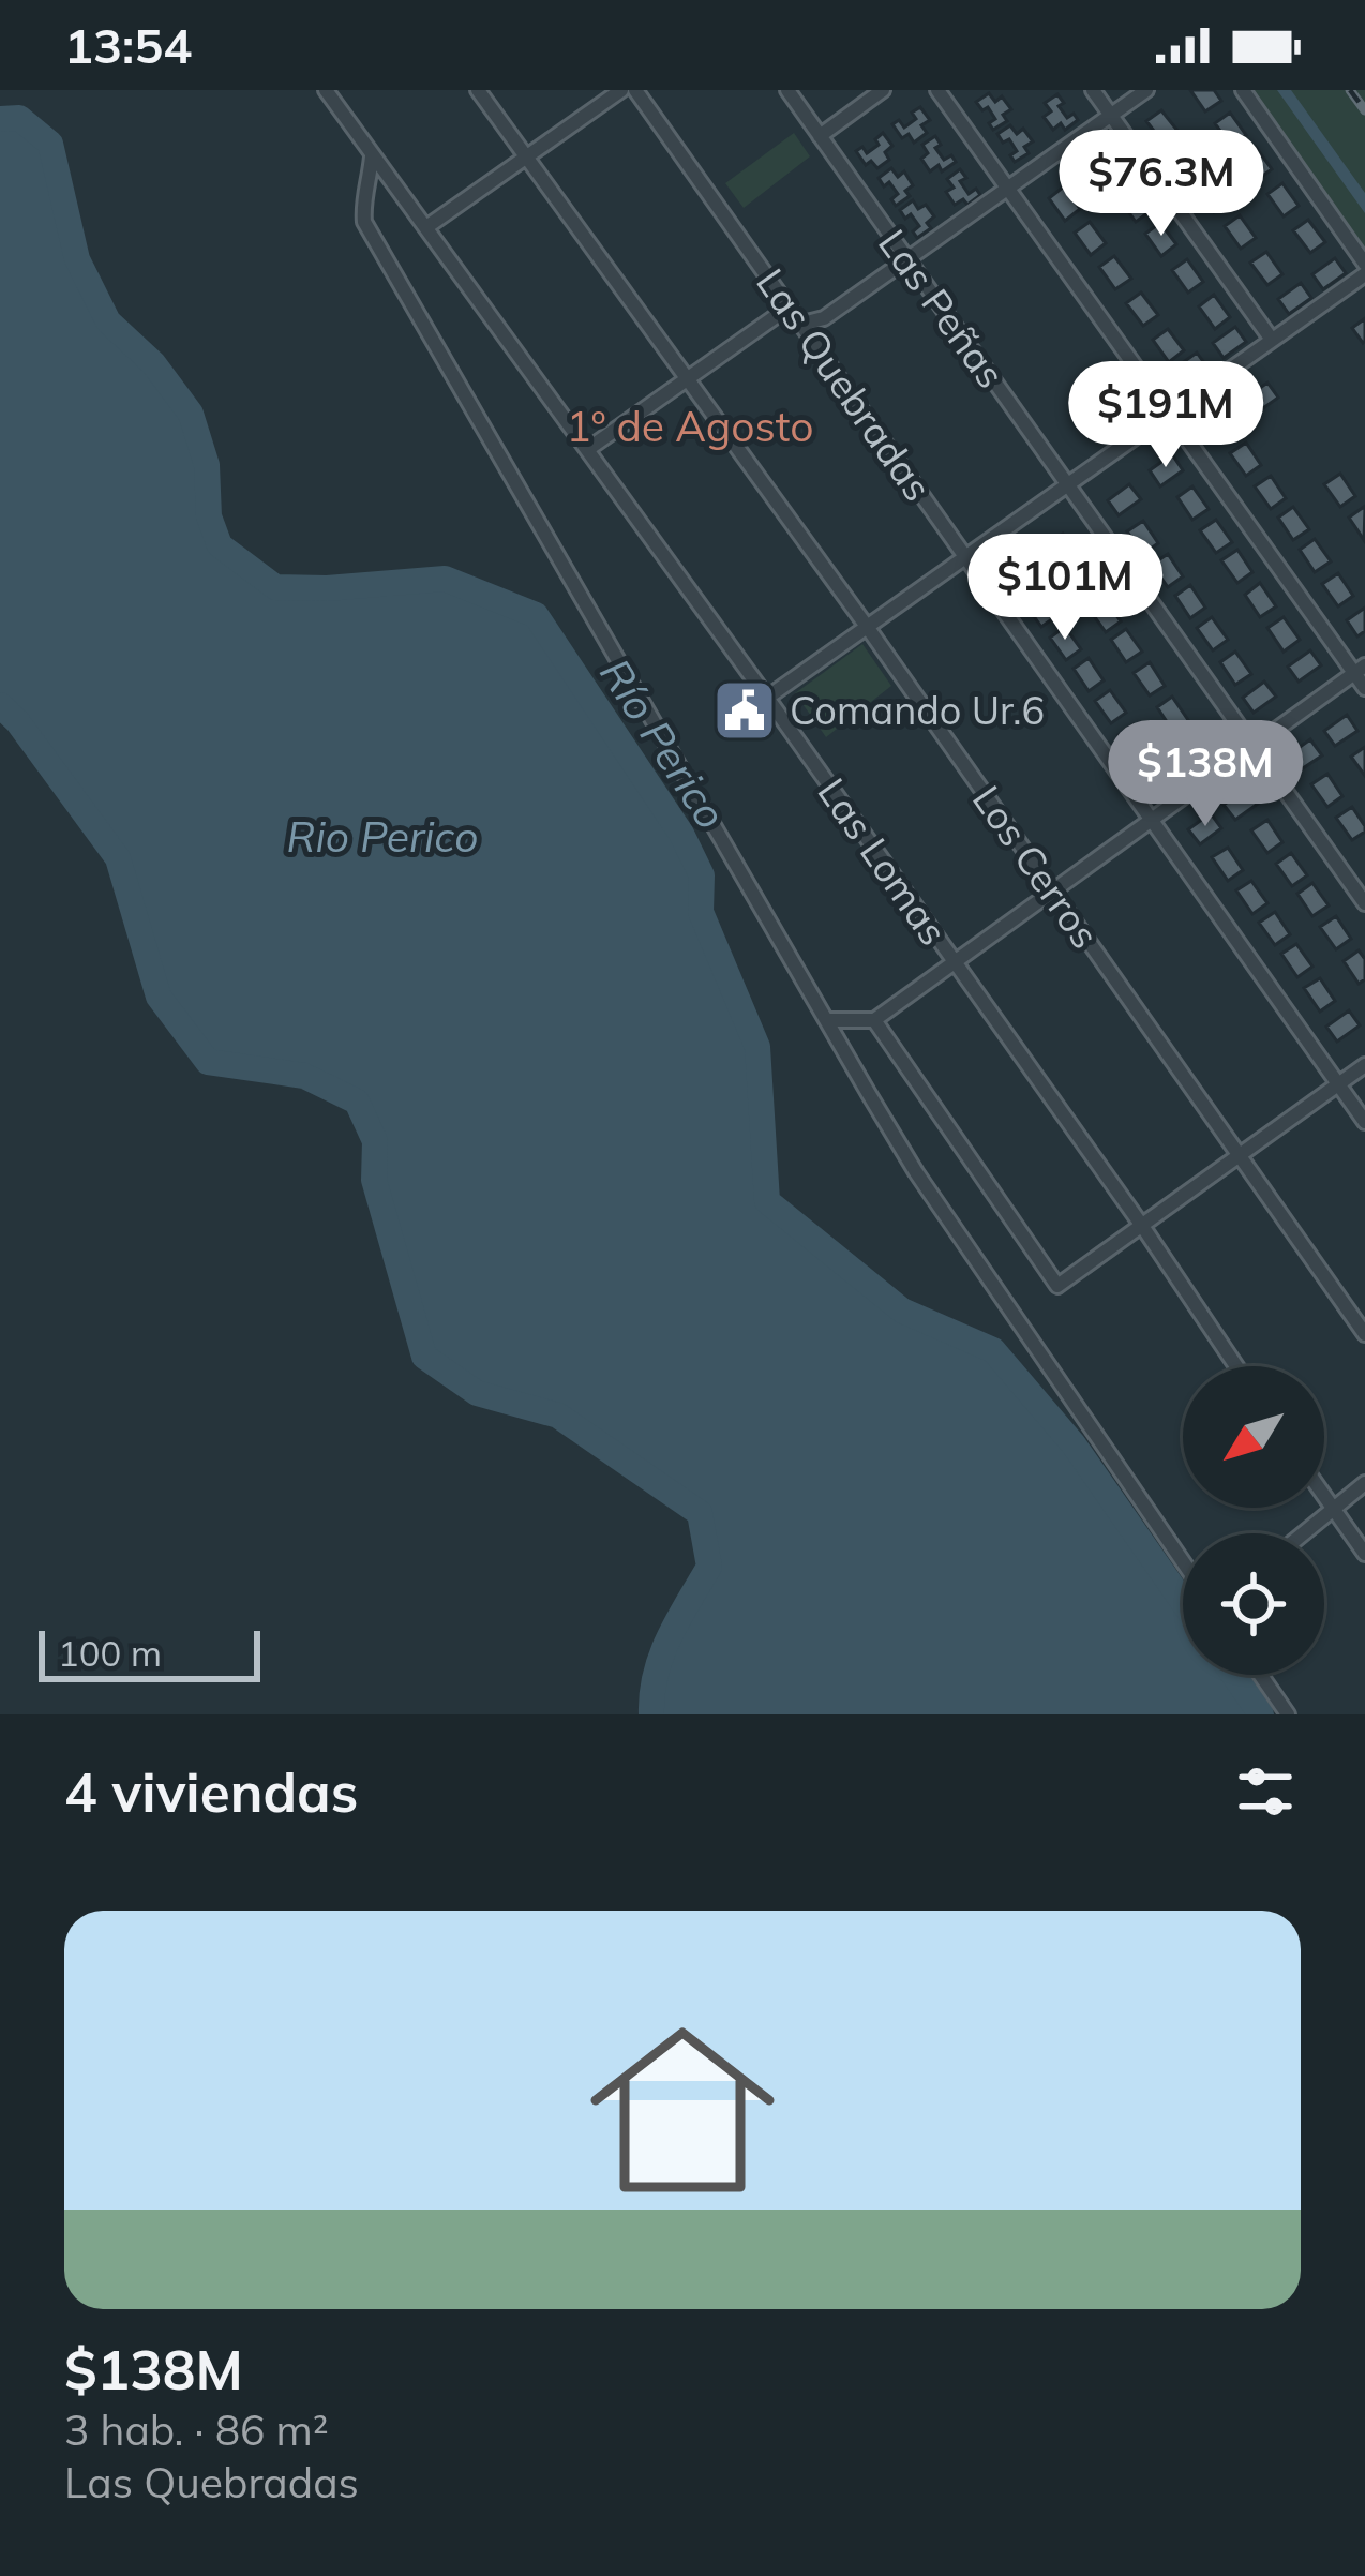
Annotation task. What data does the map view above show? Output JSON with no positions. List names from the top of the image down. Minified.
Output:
{"streets":{"street":["Las Peñas","Las Quebradas","Las Lomas","Los Cerros"]},"districts":["1º de Agosto"],"water":["Río Perico","Rio Perico"],"places":{"public building":["Comando Ur.6"]},"scale_bar":"100 m","north":"bottom left","page":{"status":"13:54","price":["$76.3M","$191M","$101M","$138M"],"scale":"100 m","heading":"4 viviendas","list":[{"name":"$138M","note":"3 hab. · 86 m² · Las Quebradas"}]}}
